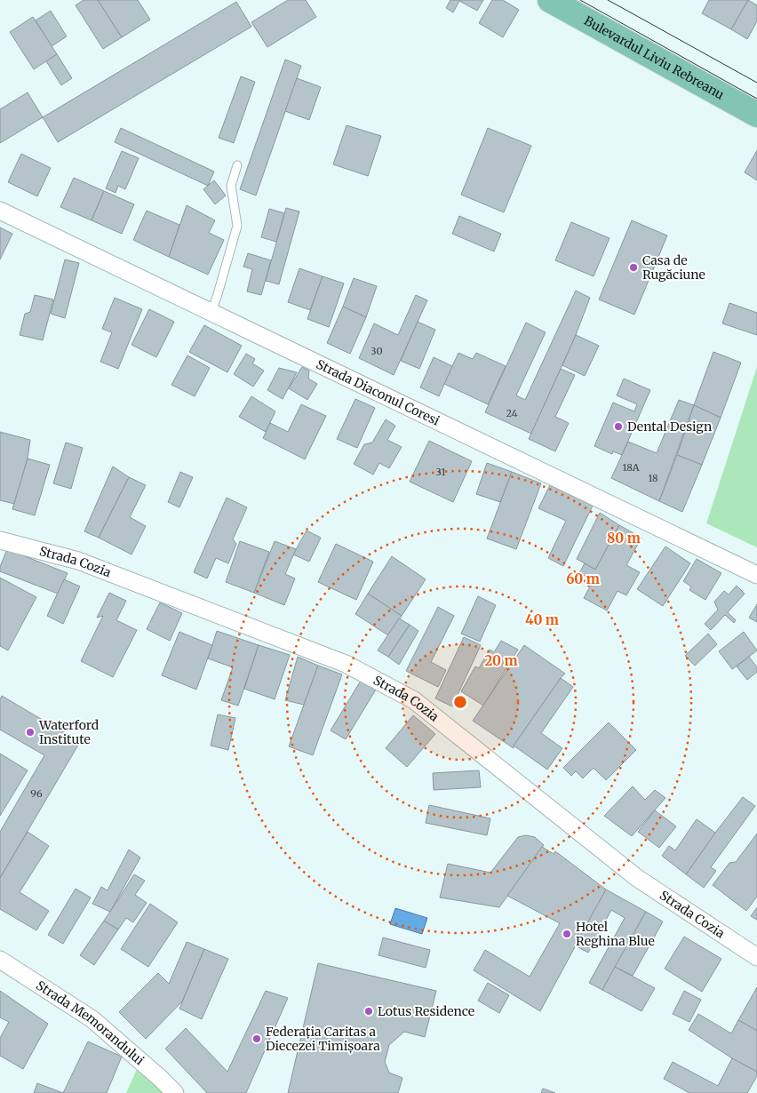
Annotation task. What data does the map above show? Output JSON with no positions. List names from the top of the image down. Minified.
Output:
{"streets":{"main road":["Bulevardul Liviu Rebreanu"],"street":["Strada Diaconul Coresi","Strada Cozia","Strada Memorandului"]},"places":["Casa de Rugăciune","Dental Design","Waterford Institute","Hotel Reghina Blue","Lotus Residence","Federația Caritas a Diecezei Timișoara"],"house_numbers":["30","24","18A","31","18","96"],"rings":["80 m","60 m","40 m","20 m"]}
